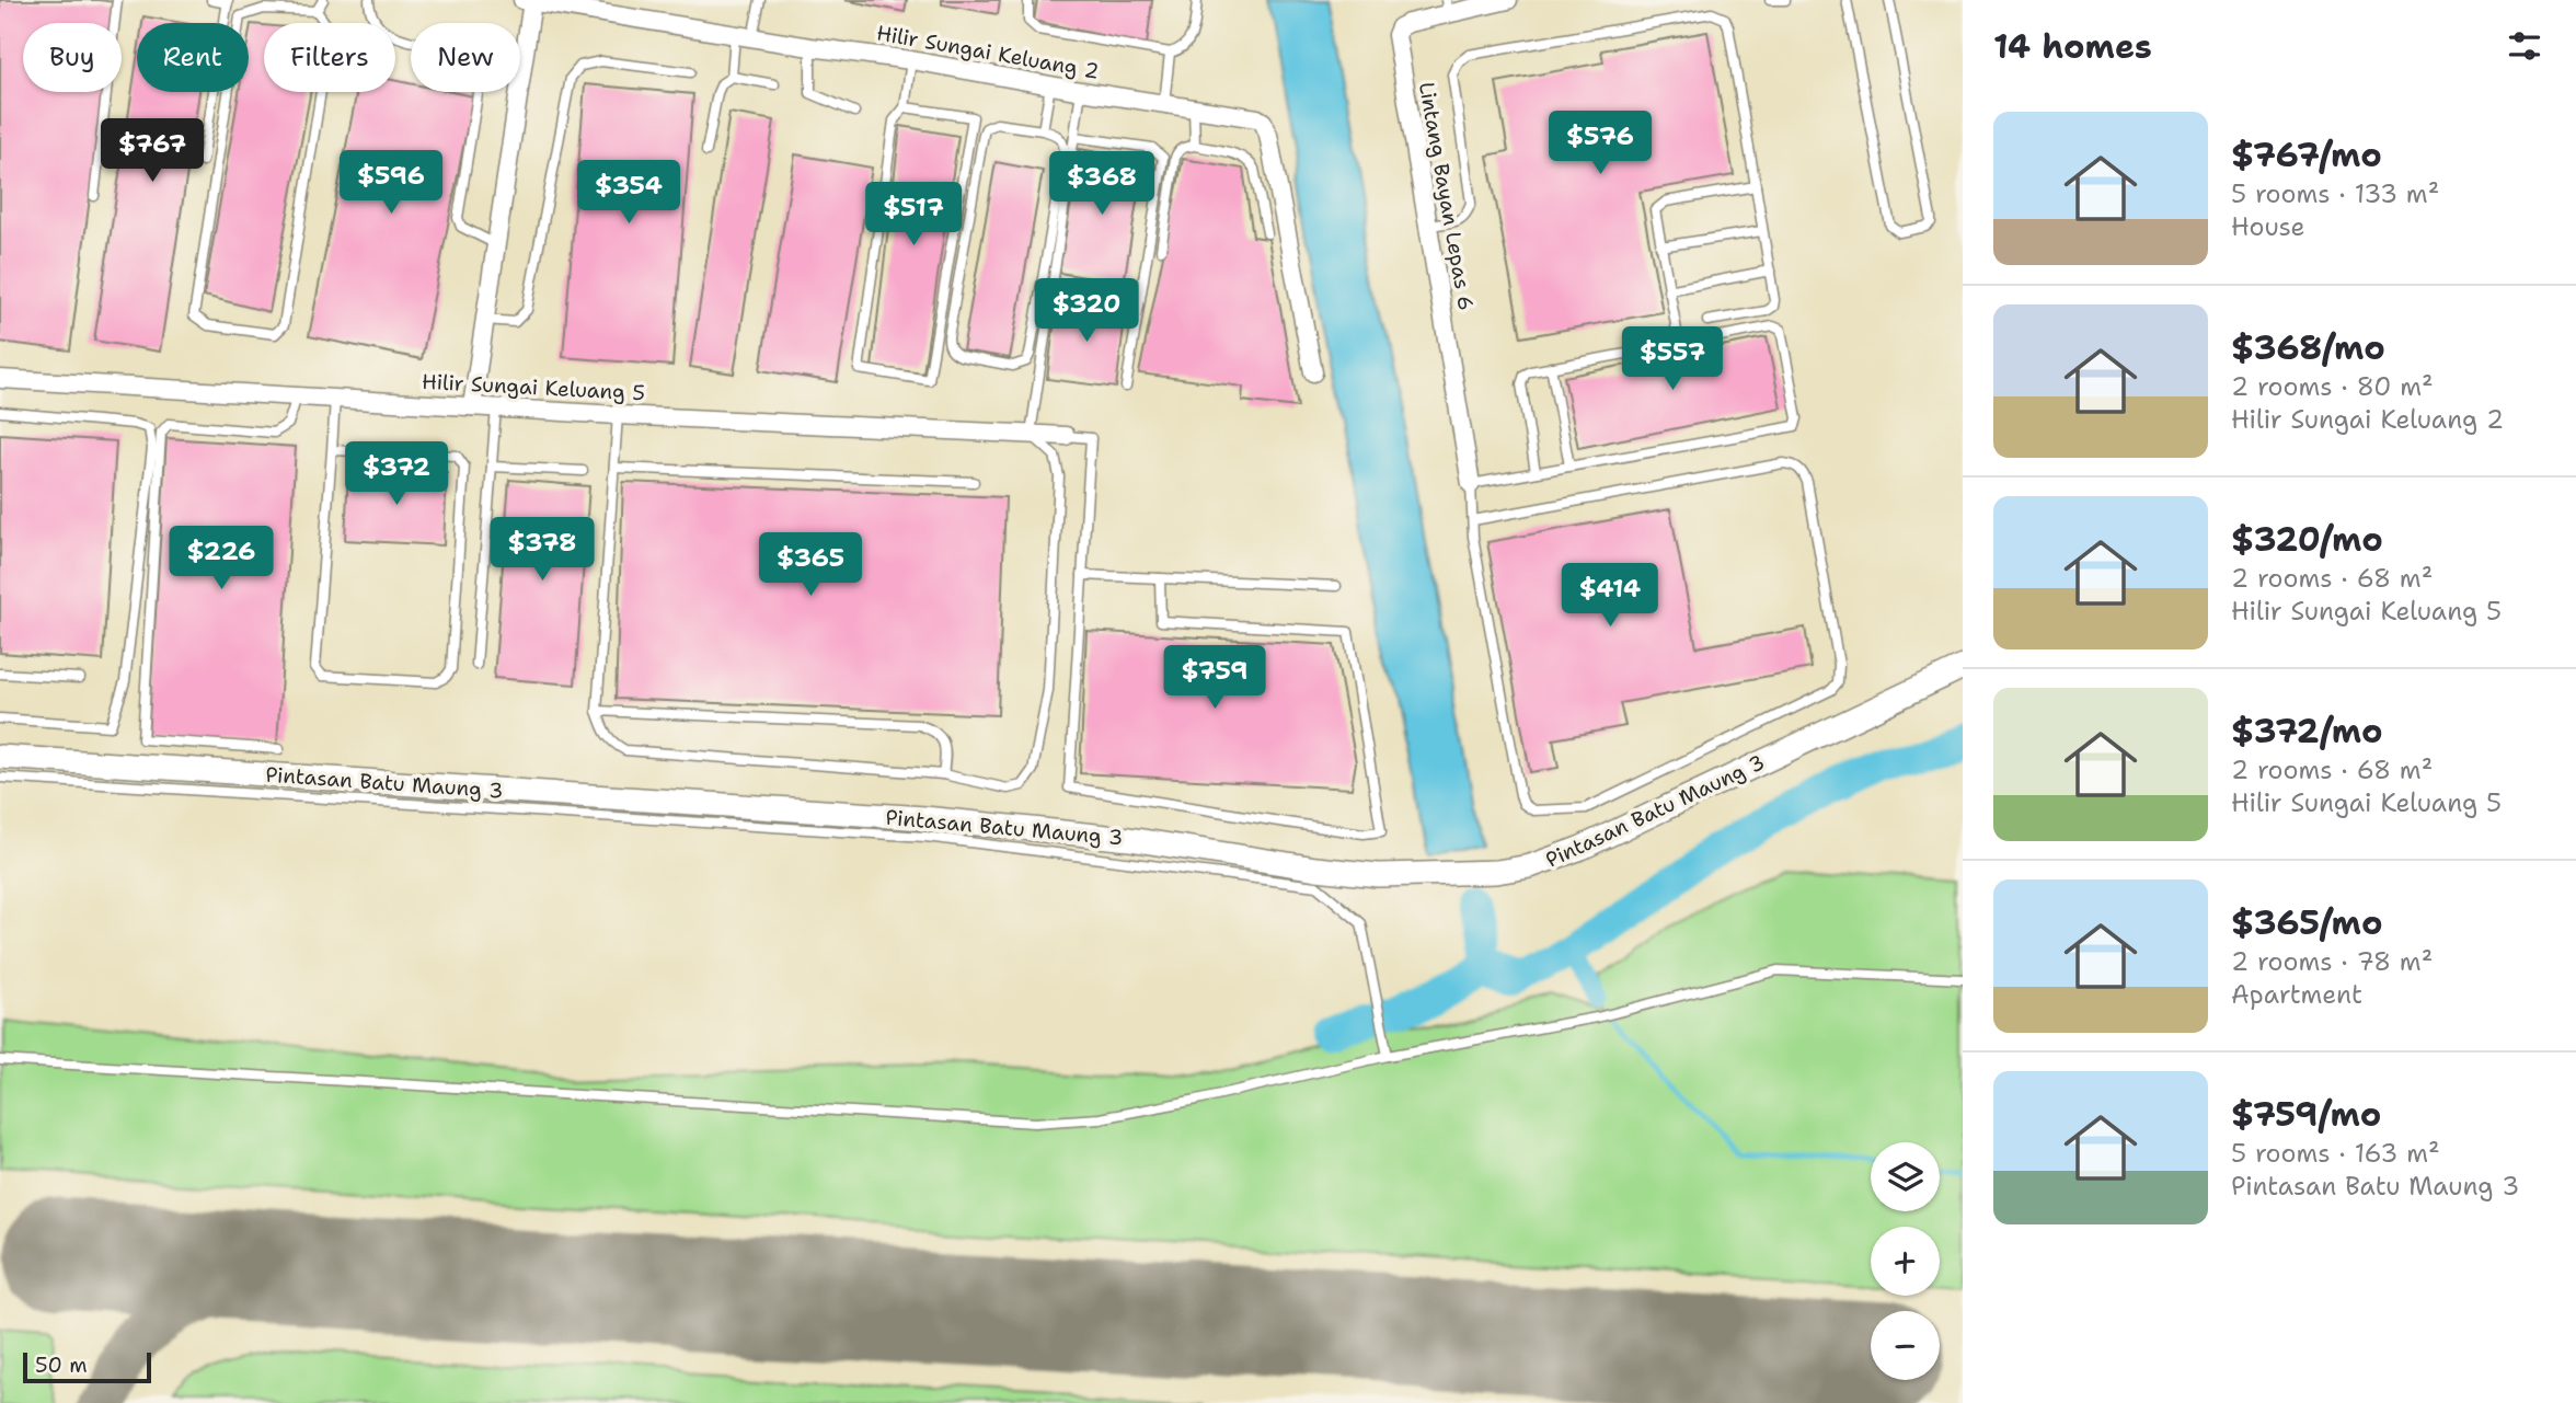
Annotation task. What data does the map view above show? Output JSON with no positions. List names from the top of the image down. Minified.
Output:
{"streets":{"street":["Hilir Sungai Keluang 2","Lintang Bayan Lepas 6","Hilir Sungai Keluang 5","Pintasan Batu Maung 3"]},"scale_bar":"50 m","page":{"heading":"14 homes","chip":["Buy","Rent","Filters","New"],"list":[{"name":"$767/mo","note":"5 rooms · 133 m² · House"},{"name":"$368/mo","note":"2 rooms · 80 m² · Hilir Sungai Keluang 2"},{"name":"$320/mo","note":"2 rooms · 68 m² · Hilir Sungai Keluang 5"},{"name":"$372/mo","note":"2 rooms · 68 m² · Hilir Sungai Keluang 5"},{"name":"$365/mo","note":"2 rooms · 78 m² · Apartment"},{"name":"$759/mo","note":"5 rooms · 163 m² · Pintasan Batu Maung 3"}],"price":["$576","$767","$596","$368","$354","$517","$320","$557","$372","$378","$226","$365","$414","$759"],"map_buttons":["+","−"],"scale":"50 m"}}
